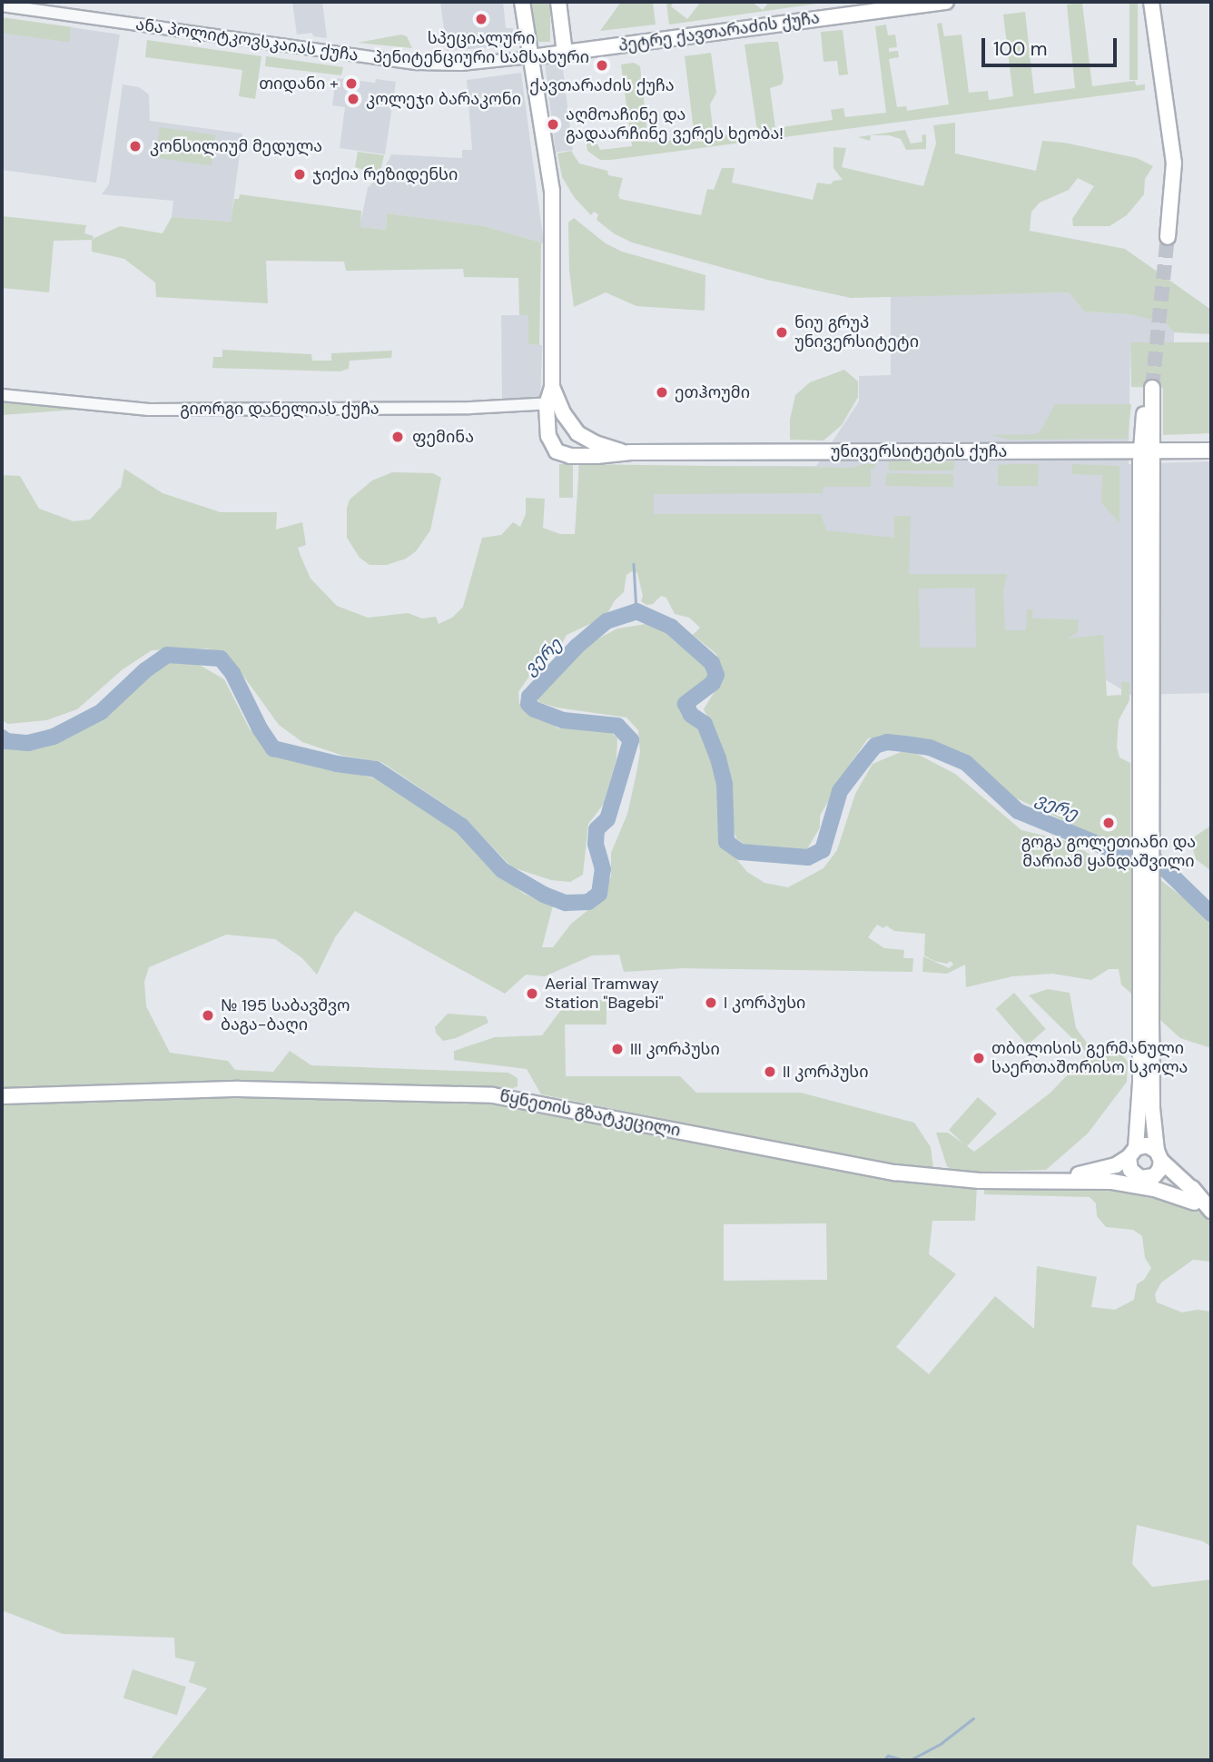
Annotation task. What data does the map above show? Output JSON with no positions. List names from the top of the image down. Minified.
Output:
{"streets":{"main road":["პეტრე ქავთარაძის ქუჩა","უნივერსიტეტის ქუჩა","წყნეთის გზატკეცილი"],"street":["ანა პოლიტკოვსკაიას ქუჩა","გიორგი დანელიას ქუჩა"]},"crossings":[["პეტრე ქავთარაძის ქუჩა","ანა პოლიტკოვსკაიას ქუჩა"]],"water":["ვერე"],"places":["სპეციალური პენიტენციური სამსახური","ქავთარაძის ქუჩა","თიდანი +","კოლეჯი ბარაკონი","აღმოაჩინე და გადაარჩინე ვერეს ხეობა!","კონსილიუმ მედულა","ჯიქია რეზიდენსი","ნიუ გრუპ უნივერსიტეტი","ეთჰოუმი","ფემინა","გოგა გოლეთიანი და მარიამ ყანდაშვილი","Aerial Tramway Station \"Bagebi\"","I კორპუსი","№ 195 საბავშვო ბაგა-ბაღი","III კორპუსი","თბილისის გერმანული საერთაშორისო სკოლა","II კორპუსი"],"scale_bar":"100 m"}
